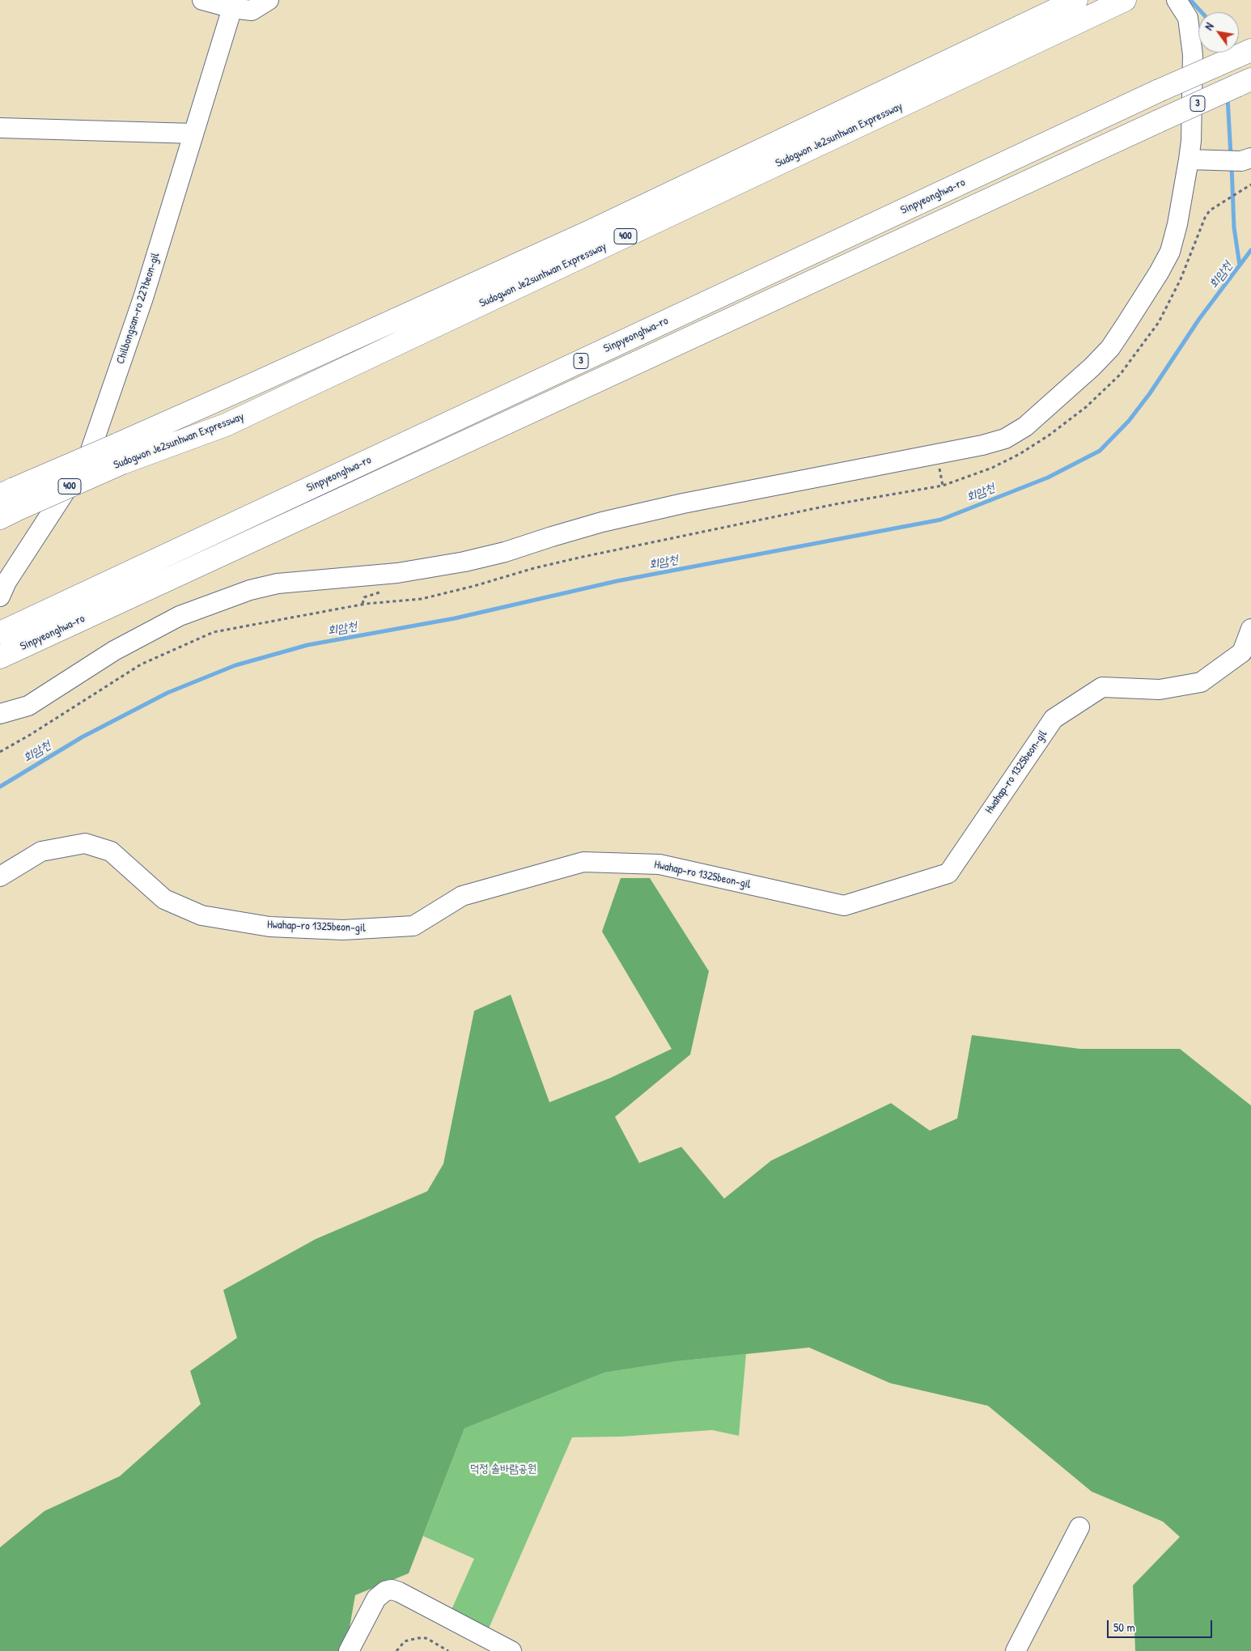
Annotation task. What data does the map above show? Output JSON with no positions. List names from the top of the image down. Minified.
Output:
{"streets":{"highway":["3","Sudogwon Je2sunhwan Expressway","Sinpyeonghwa-ro","400"],"street":["Chilbongsan-ro 227beon-gil","Hwahap-ro 1325beon-gil"]},"water":["회암천"],"parks":["덕정 솔바람공원"],"scale_bar":"50 m","north":"top left"}
